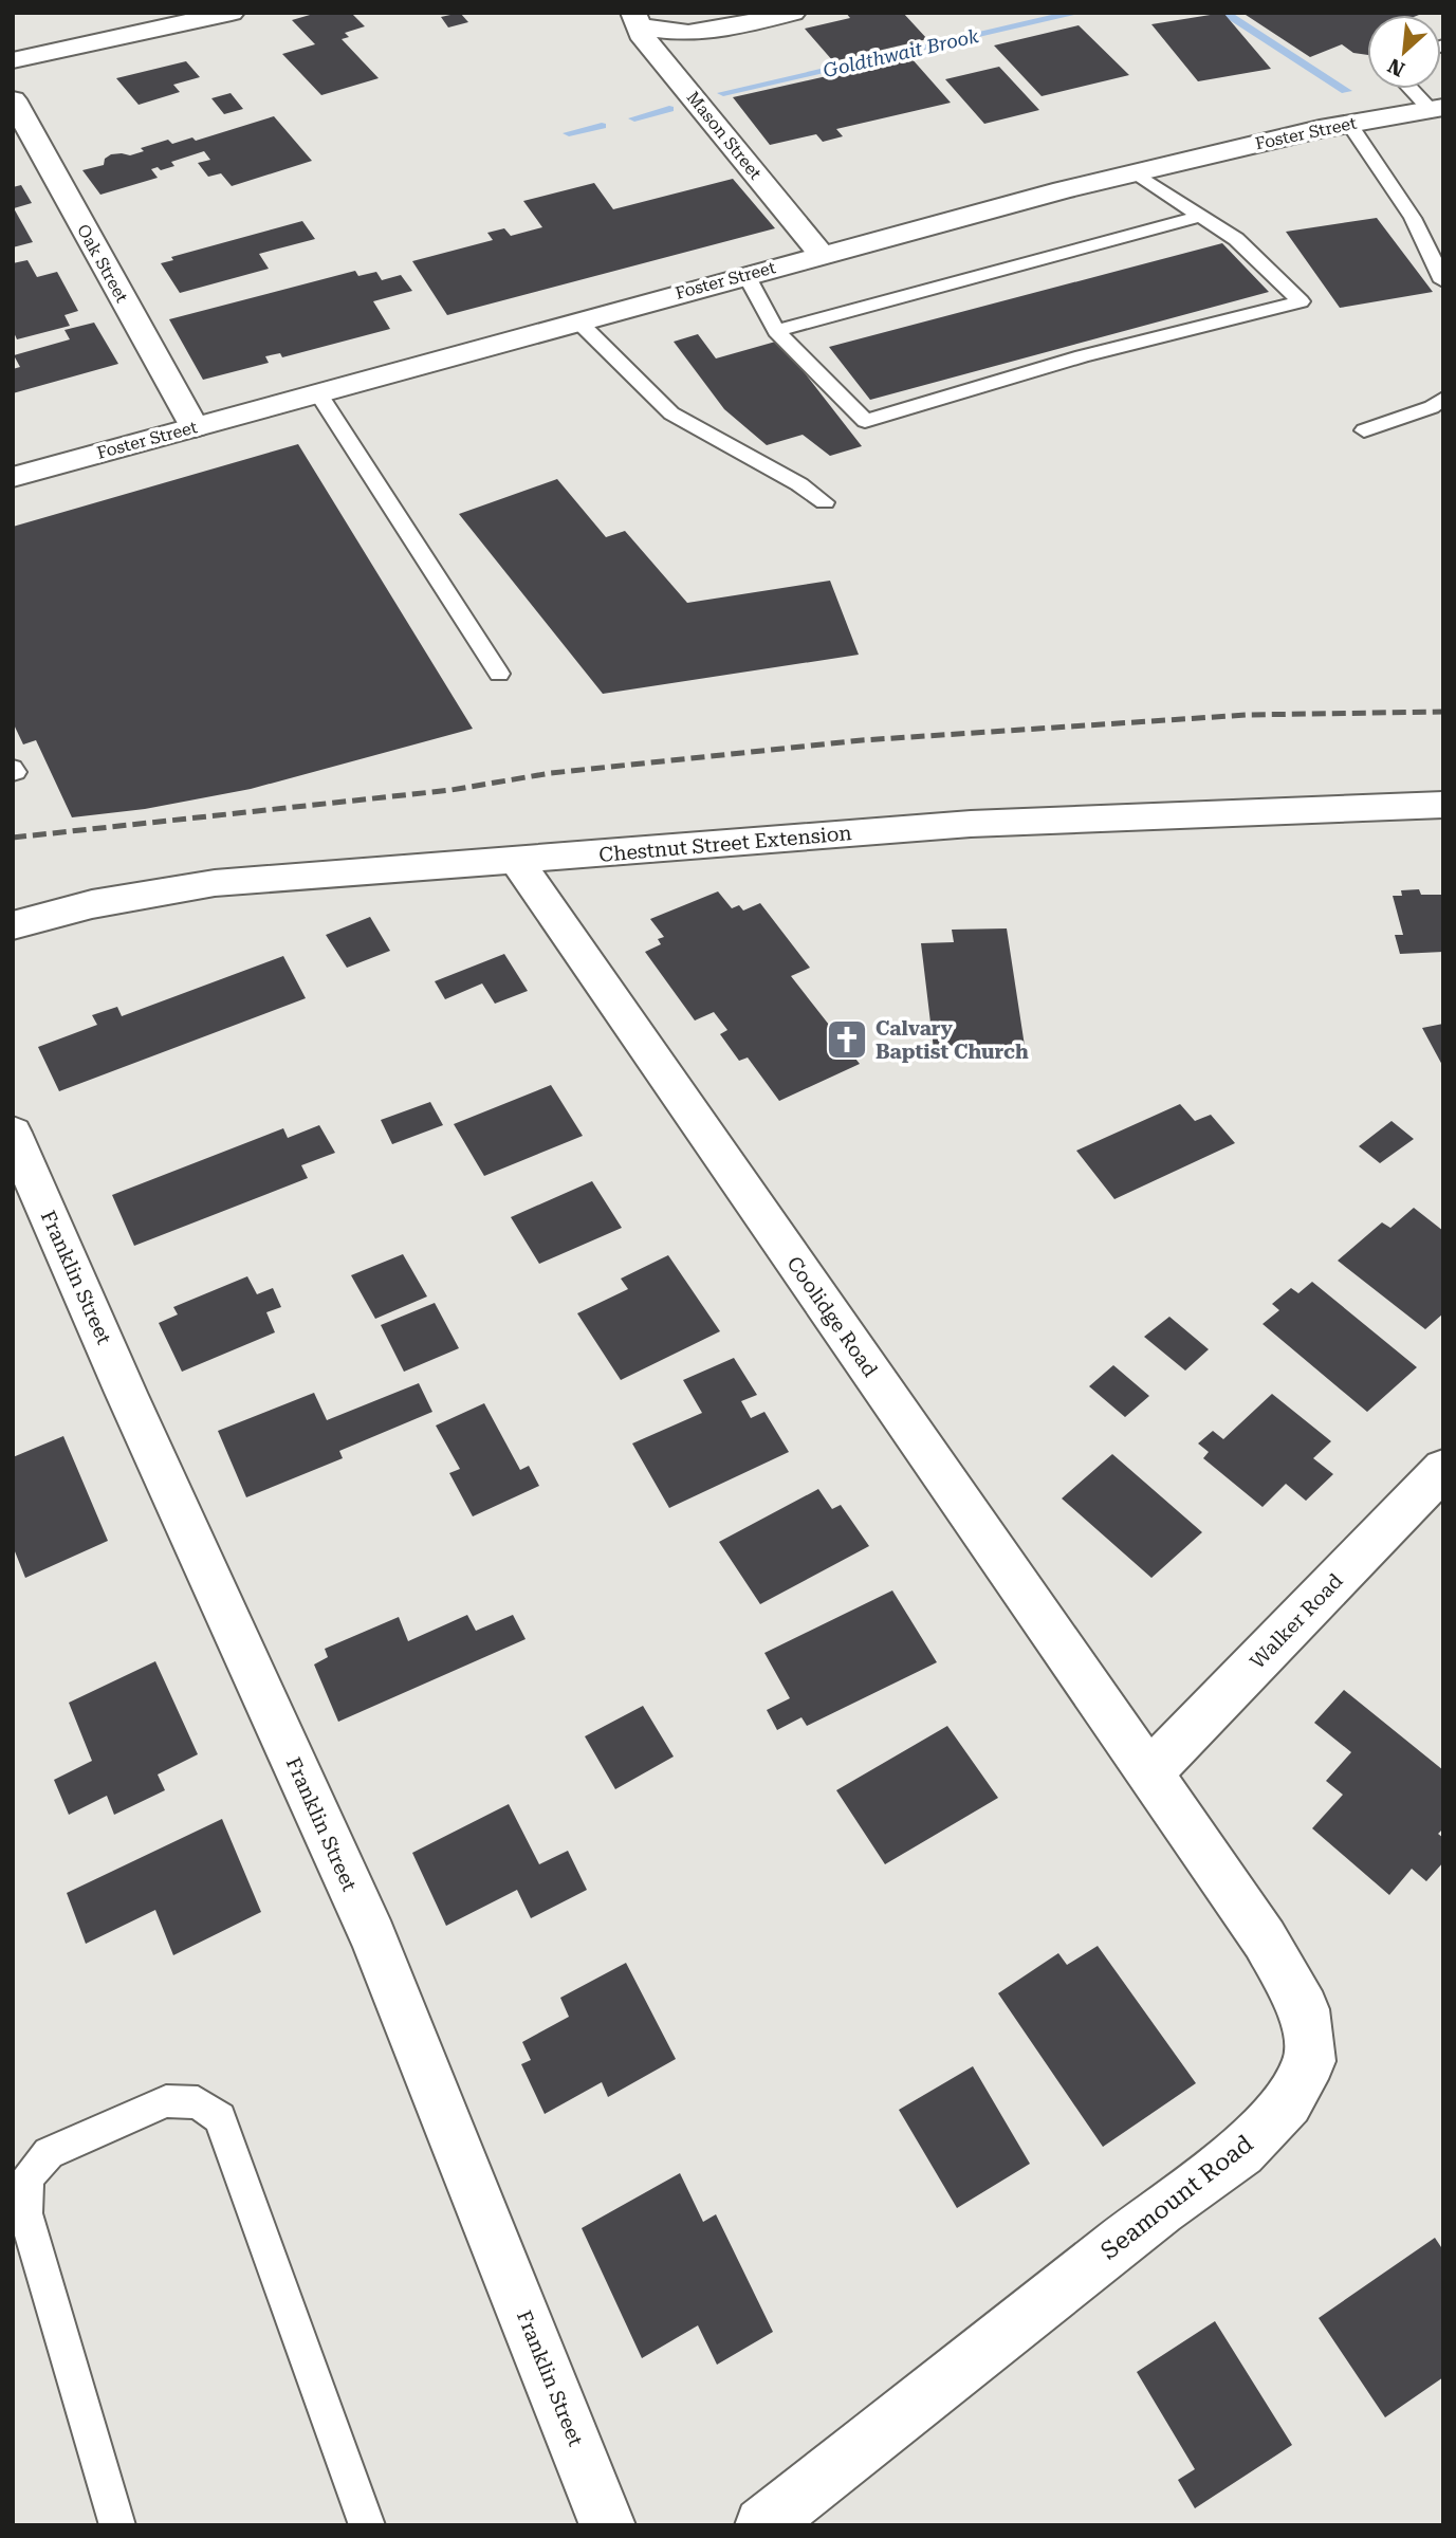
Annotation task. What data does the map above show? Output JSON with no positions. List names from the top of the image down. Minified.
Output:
{"streets":{"street":["Foster Street","Mason Street","Oak Street","Chestnut Street Extension","Franklin Street","Coolidge Road","Walker Road","Seamount Road"]},"crossings":[["Foster Street","Mason Street"],["Foster Street","Oak Street"],["Chestnut Street Extension","Coolidge Road"],["Coolidge Road","Walker Road"],["Coolidge Road","Seamount Road"],["Walker Road","Seamount Road"]],"water":["Goldthwait Brook"],"places":{"church":["Calvary Baptist Church"]},"north":"bottom left"}
